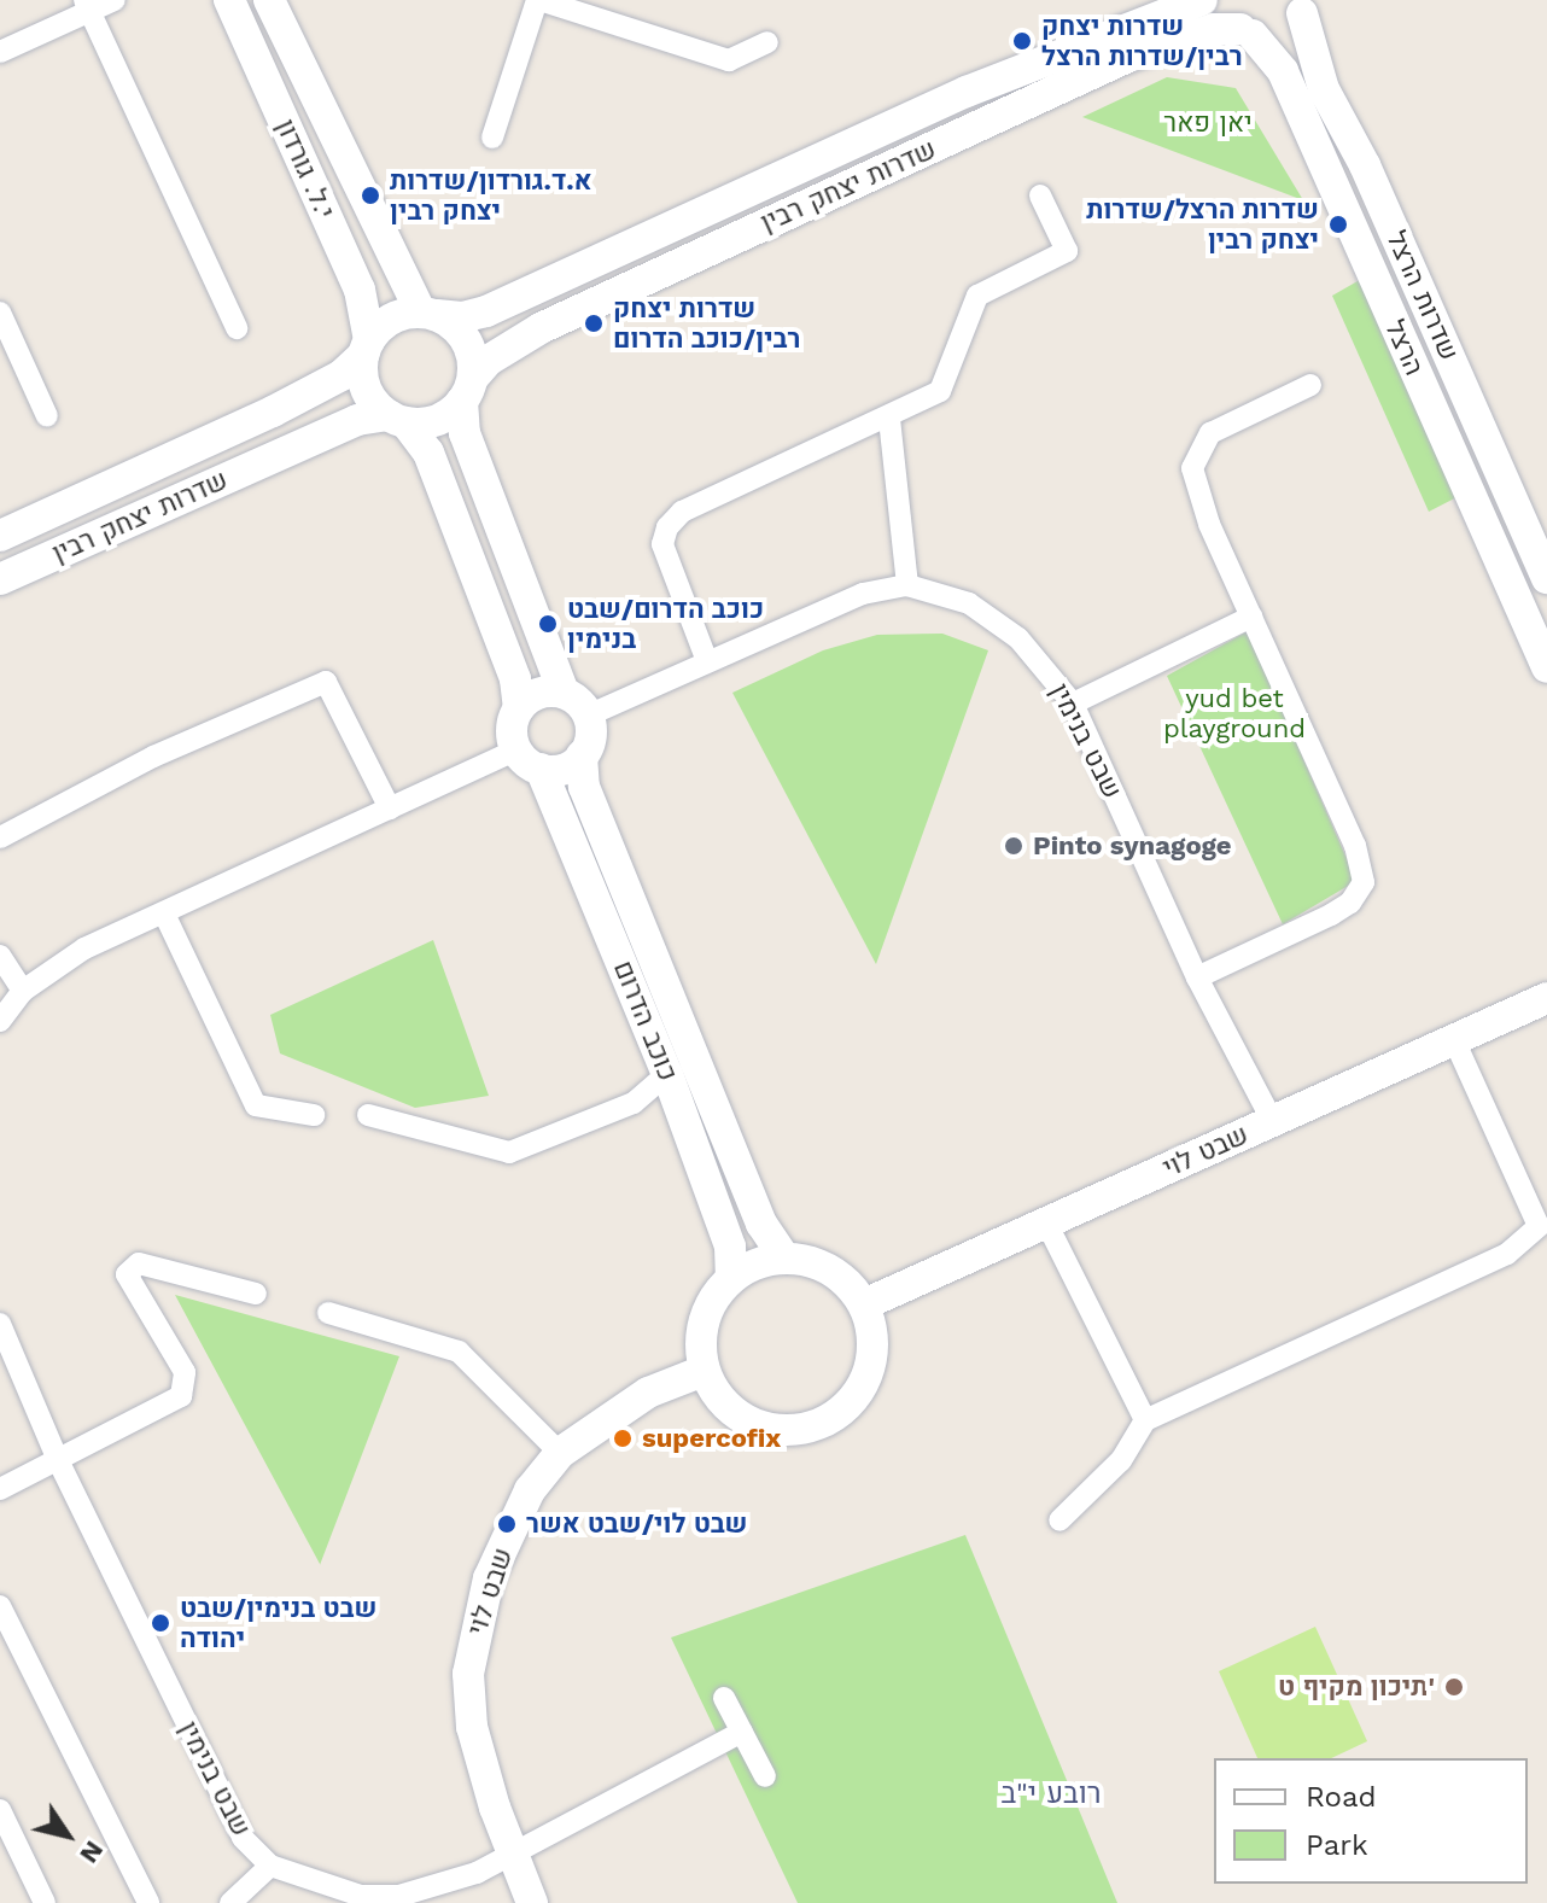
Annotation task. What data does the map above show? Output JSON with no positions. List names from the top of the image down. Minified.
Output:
{"streets":{"street":["י.ל. גורדון","שדרות יצחק רבין","שדרות הרצל","הרצל","שבט בנימין","כוכב הדרום","שבט לוי"]},"crossings":[["י.ל. גורדון","שדרות יצחק רבין"],["שדרות יצחק רבין","שדרות הרצל"],["שדרות יצחק רבין","הרצל"],["שבט בנימין","כוכב הדרום"],["שבט בנימין","שבט לוי"],["כוכב הדרום","שבט לוי"]],"districts":["רובע י\"ב"],"parks":["יאן פאר","yud bet playground"],"places":["שדרות יצחק רבין/שדרות הרצל","א.ד.גורדון/שדרות יצחק רבין","שדרות הרצל/שדרות יצחק רבין","שדרות יצחק רבין/כוכב הדרום","כוכב הדרום/שבט בנימין","Pinto synagoge","supercofix","שבט לוי/שבט אשר","שבט בנימין/שבט יהודה","תיכון מקיף ט'"],"legend":["Road","Park"],"north":"bottom right"}
